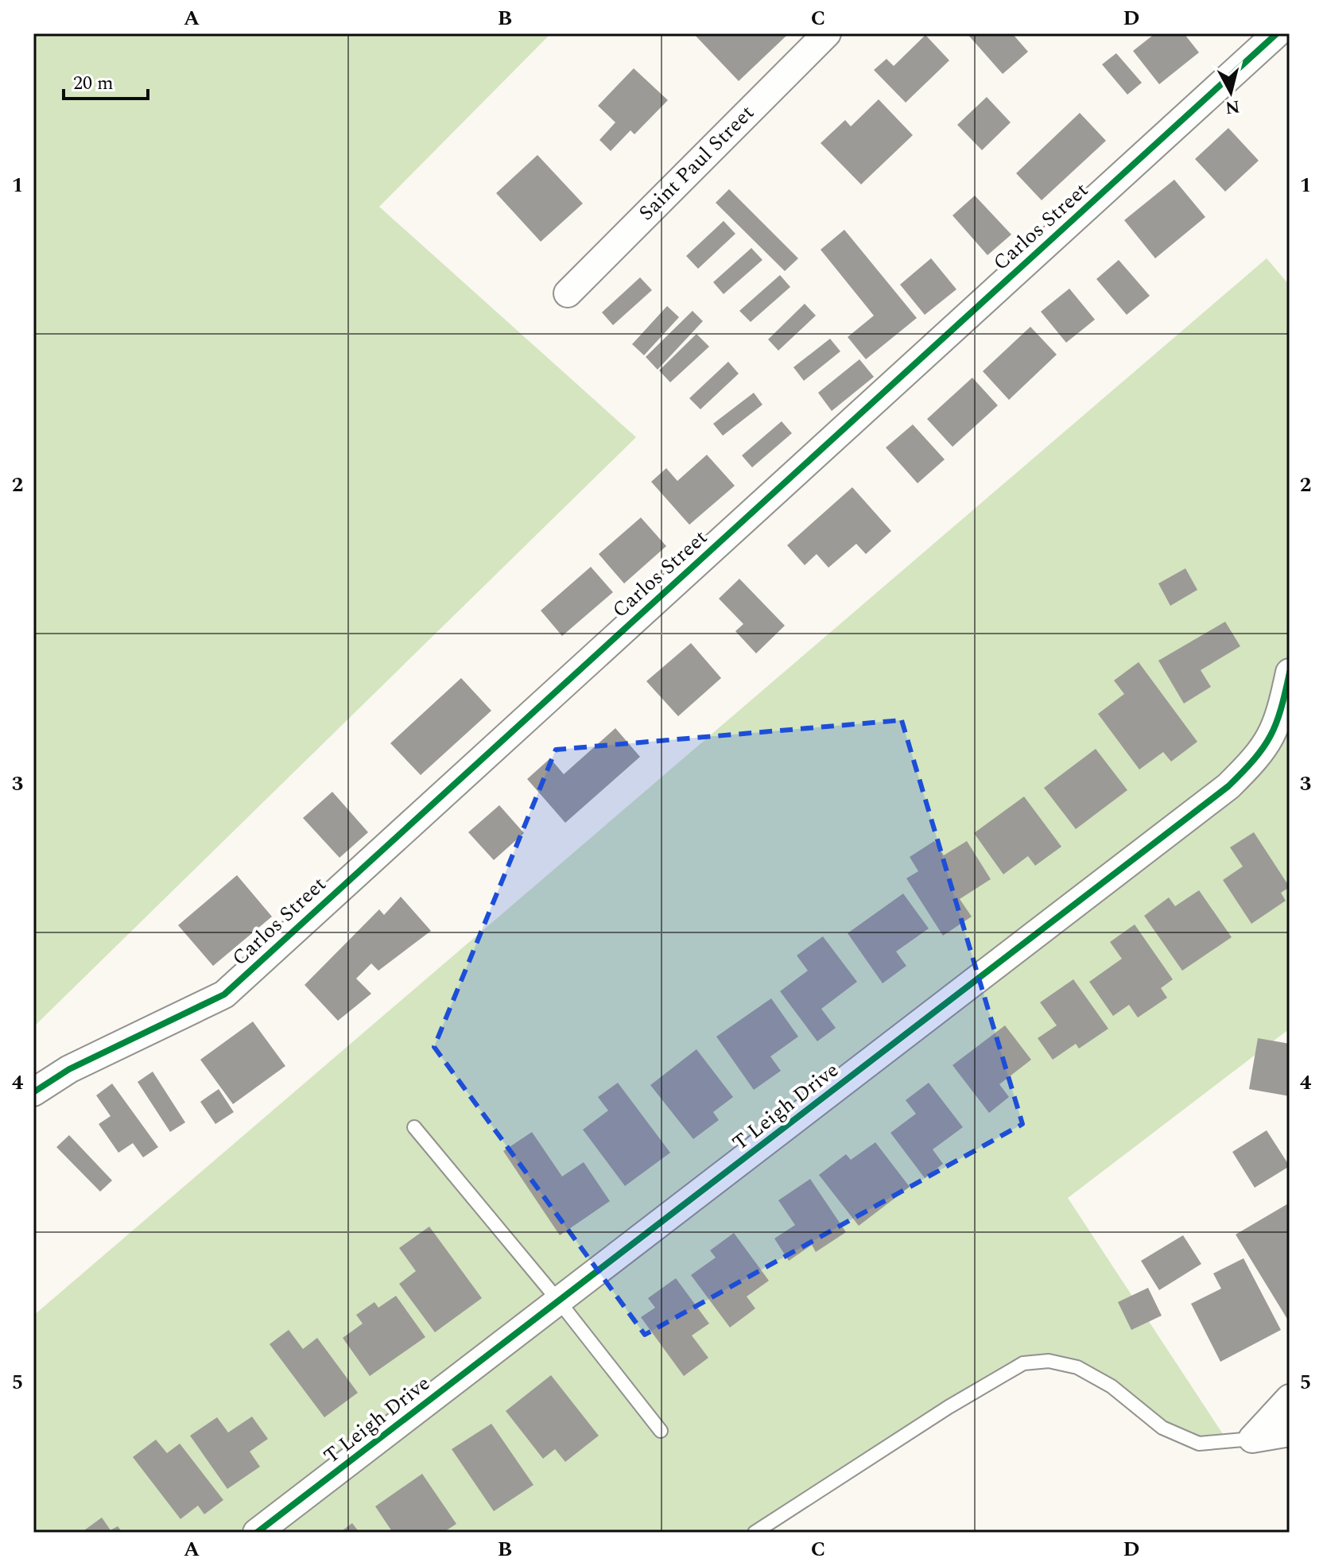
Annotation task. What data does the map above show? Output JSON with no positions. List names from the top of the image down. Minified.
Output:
{"streets":{"street":["Saint Paul Street","Carlos Street","T Leigh Drive"]},"scale_bar":"20 m","north":"bottom","grid":{"columns":["A","B","C","D"],"rows":["1","2","3","4","5"]}}
